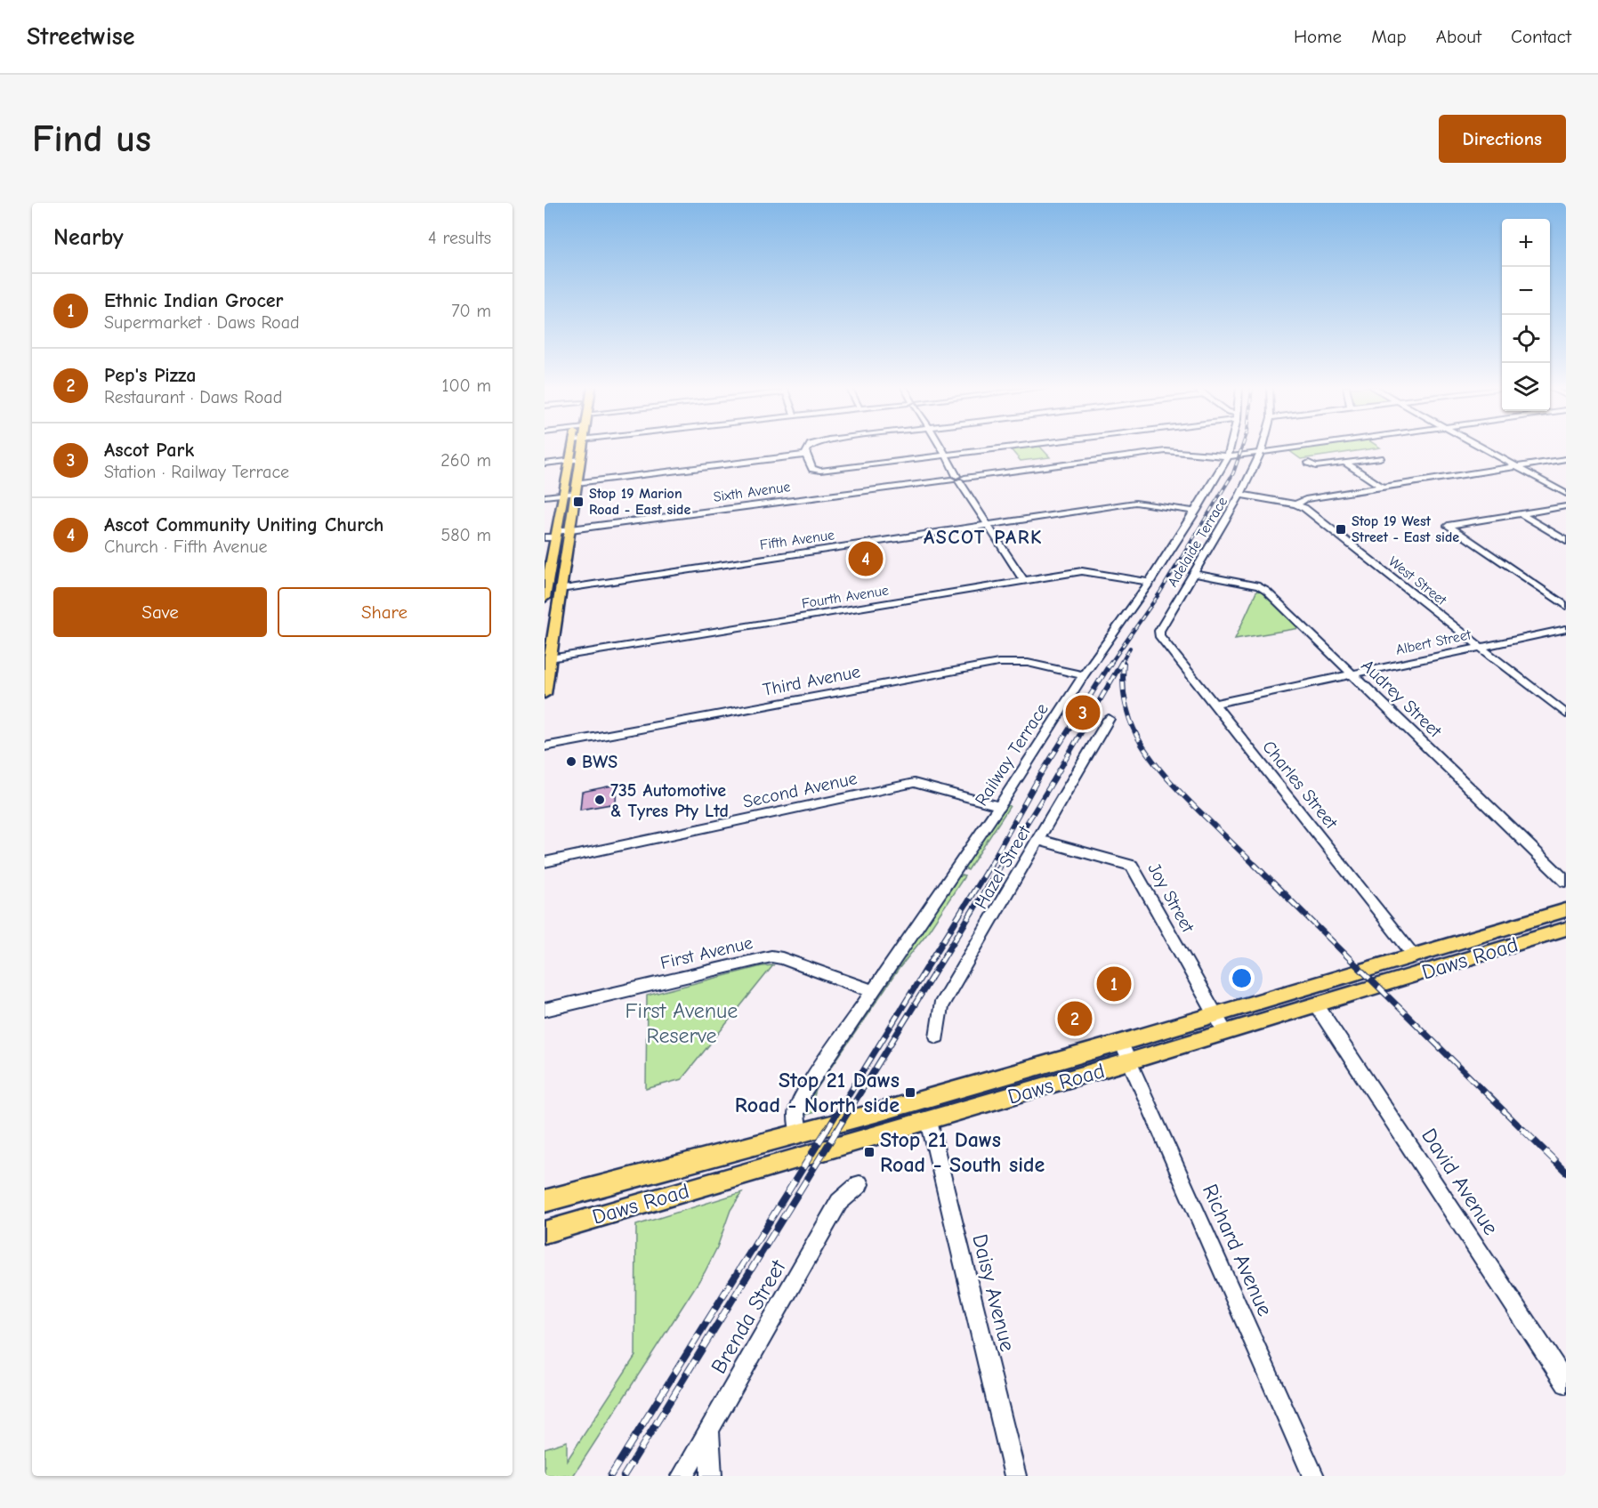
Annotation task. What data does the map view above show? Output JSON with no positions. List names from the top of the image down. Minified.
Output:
{"streets":{"main road":["Daws Road"],"street":["Sixth Avenue","Fifth Avenue","Adelaide Terrace","West Street","Fourth Avenue","Albert Street","Third Avenue","Audrey Street","Railway Terrace","Charles Street","Second Avenue","Hazel Street","Joy Street","First Avenue","David Avenue","Richard Avenue","Daisy Avenue","Brenda Street"]},"crossings":[["Sixth Avenue","Adelaide Terrace"],["Sixth Avenue","Railway Terrace"],["Fifth Avenue","Railway Terrace"],["Adelaide Terrace","West Street"],["Adelaide Terrace","Audrey Street"],["Adelaide Terrace","Charles Street"],["West Street","Albert Street"],["Fourth Avenue","Railway Terrace"],["Albert Street","Audrey Street"],["Albert Street","Charles Street"],["Third Avenue","Railway Terrace"],["Railway Terrace","Second Avenue"],["Railway Terrace","First Avenue"],["Railway Terrace","Daws Road"],["Charles Street","Daws Road"],["Hazel Street","Joy Street"],["Joy Street","Daws Road"],["Daws Road","David Avenue"],["Daws Road","Richard Avenue"],["Daws Road","Daisy Avenue"]],"districts":["ASCOT PARK"],"parks":["First Avenue Reserve"],"places":{"transit":["Stop 19 Marion Road - East side","Stop 19 West Street - East side","Stop 21 Daws Road - North side","Stop 21 Daws Road - South side"],"other":["BWS","735 Automotive & Tyres Pty Ltd"]},"page":{"header":"Streetwise","nav":["Home","Map","About","Contact"],"buttons":["Directions",["Save","Share"]],"title":"Find us","heading":["Nearby","4 results"],"map_buttons":["+","−"],"list":[{"mark":"1","name":"Ethnic Indian Grocer","note":"Supermarket · Daws Road","value":"70 m"},{"mark":"2","name":"Pep's Pizza","note":"Restaurant · Daws Road","value":"100 m"},{"mark":"3","name":"Ascot Park","note":"Station · Railway Terrace","value":"260 m"},{"mark":"4","name":"Ascot Community Uniting Church","note":"Church · Fifth Avenue","value":"580 m"}],"pins":["4","3","1","2"]}}
